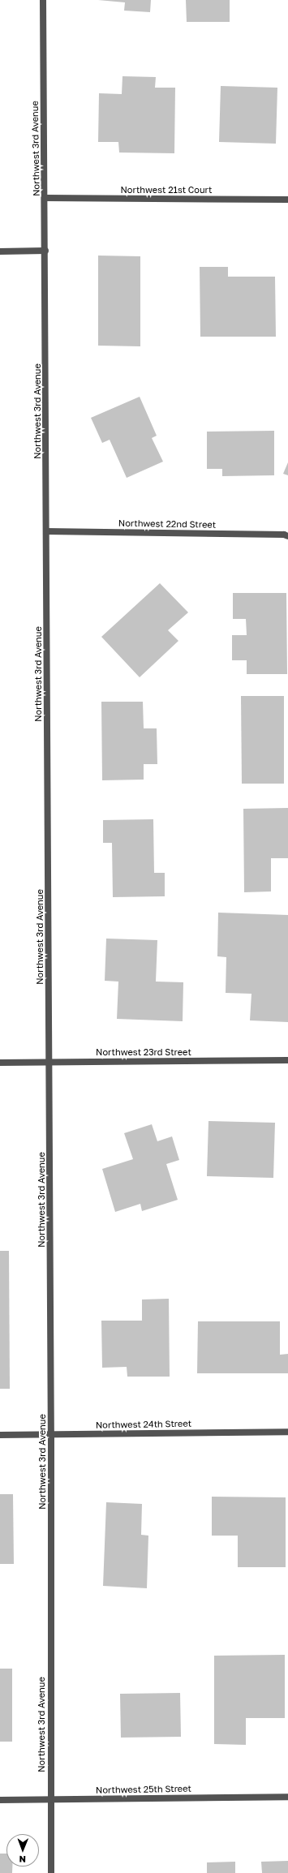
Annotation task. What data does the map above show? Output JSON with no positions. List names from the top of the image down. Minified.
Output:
{"streets":{"street":["Northwest 3rd Avenue","Northwest 21st Court","Northwest 22nd Street","Northwest 23rd Street","Northwest 24th Street","Northwest 25th Street"]},"crossings":[["Northwest 3rd Avenue","Northwest 21st Court"],["Northwest 3rd Avenue","Northwest 22nd Street"],["Northwest 3rd Avenue","Northwest 23rd Street"],["Northwest 3rd Avenue","Northwest 24th Street"],["Northwest 3rd Avenue","Northwest 25th Street"]],"north":"bottom"}
